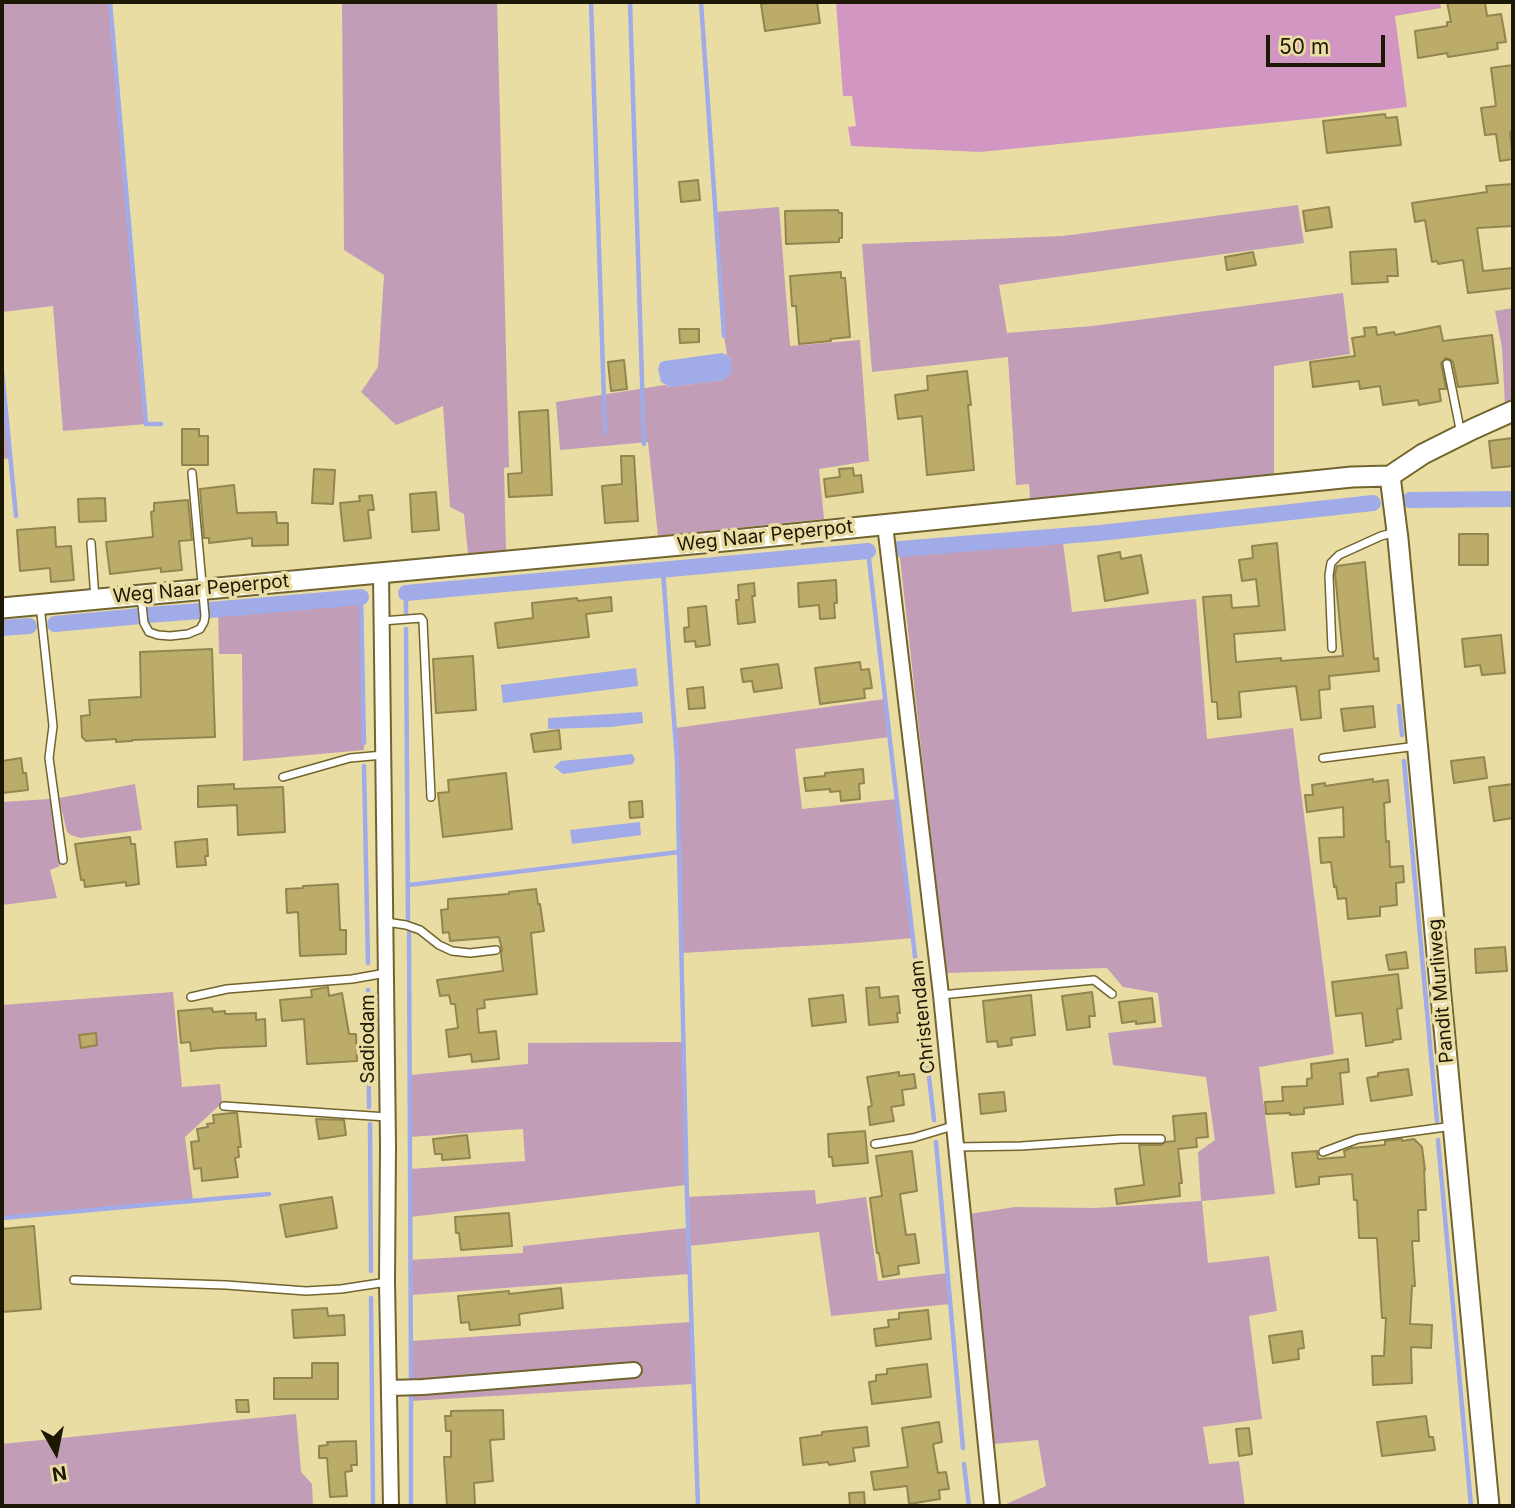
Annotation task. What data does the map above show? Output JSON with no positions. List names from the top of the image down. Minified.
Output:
{"streets":{"street":["Weg Naar Peperpot","Pandit Murliweg","Christendam","Sadiodam"]},"crossings":[["Weg Naar Peperpot","Pandit Murliweg"],["Weg Naar Peperpot","Christendam"],["Weg Naar Peperpot","Sadiodam"]],"scale_bar":"50 m","north":"bottom"}
